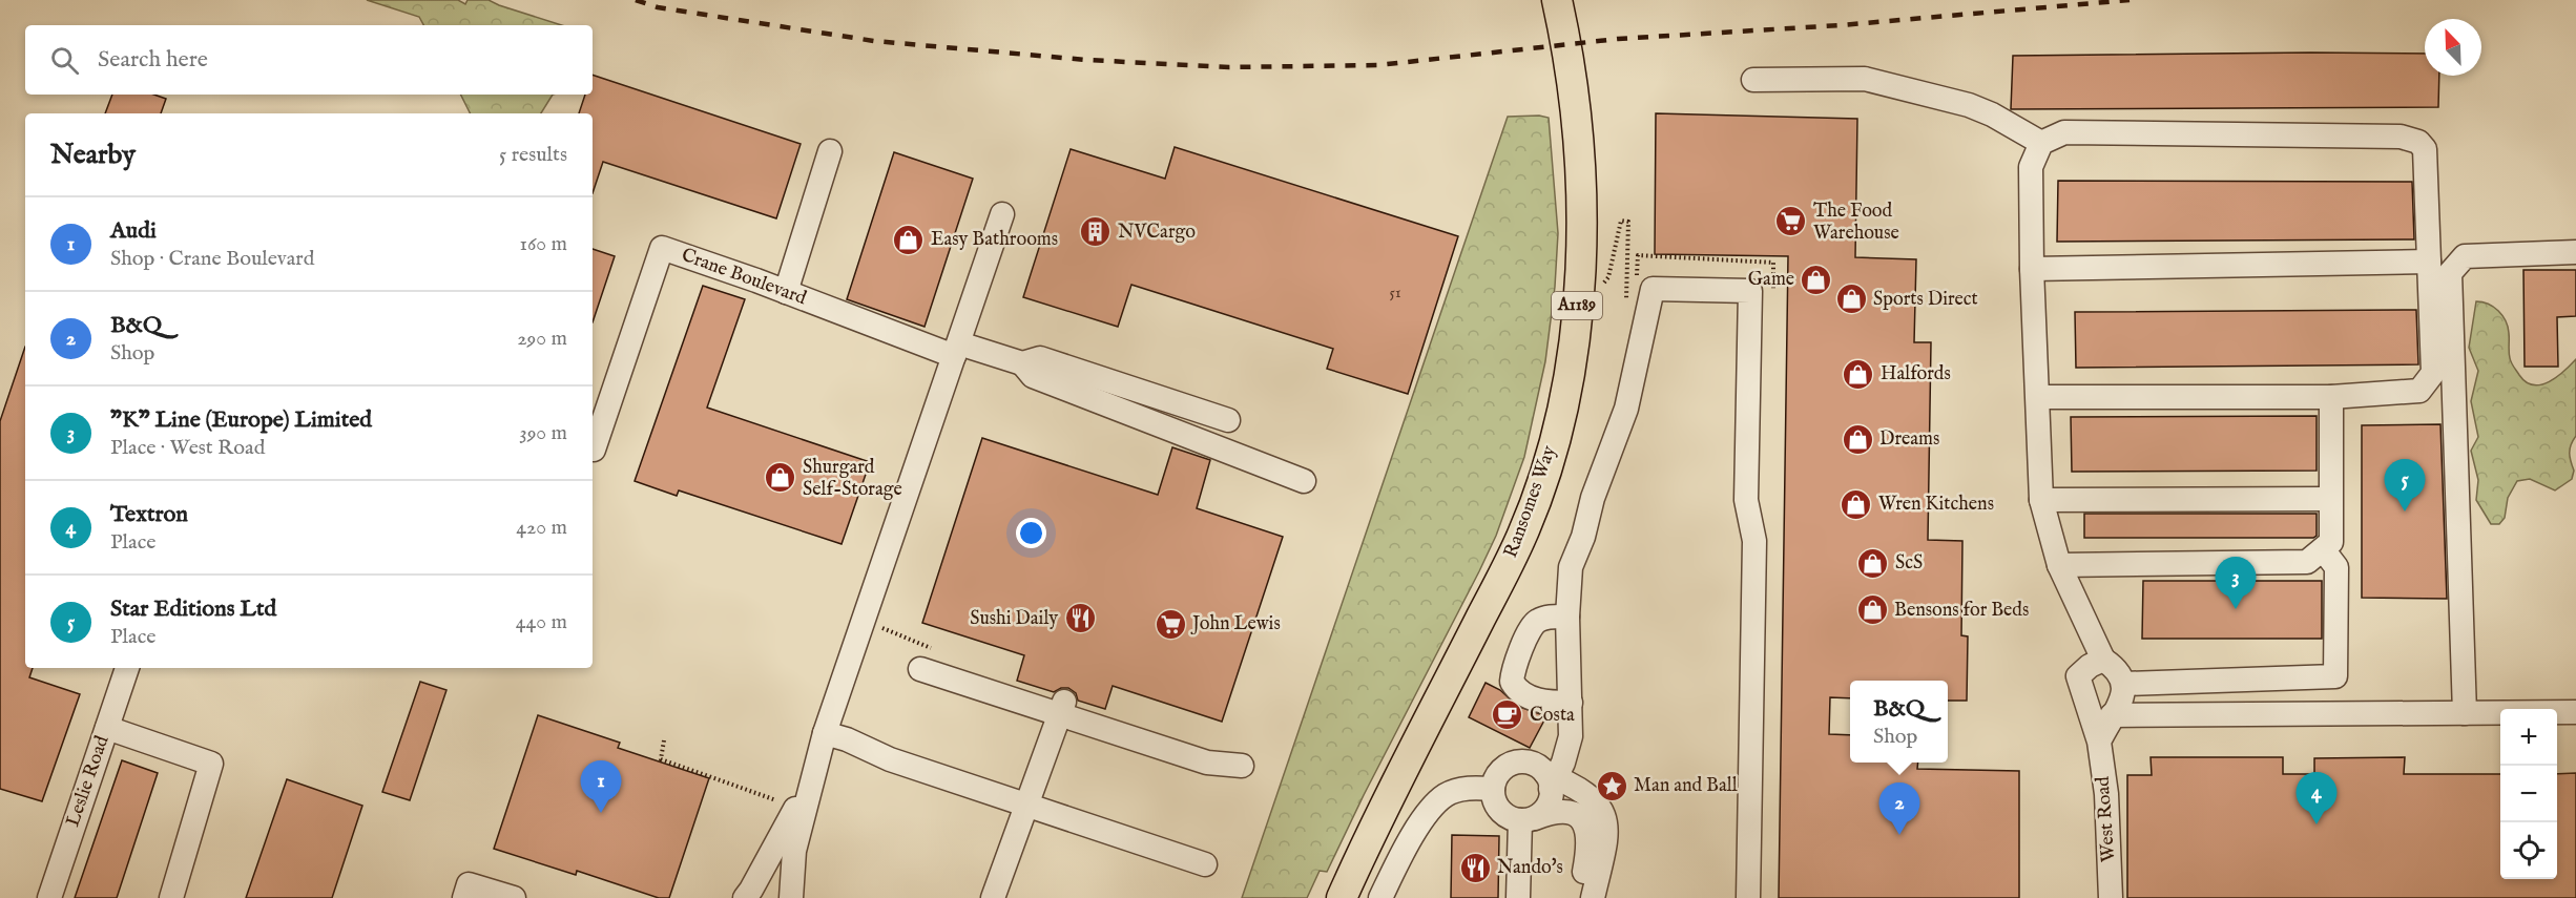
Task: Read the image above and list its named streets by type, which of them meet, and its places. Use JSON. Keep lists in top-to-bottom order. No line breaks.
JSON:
{"streets":{"main road":["A1189","Ransomes Way"],"street":["Crane Boulevard","Leslie Road","West Road"]},"places":{"supermarket":["The Food Warehouse","John Lewis"],"building":["NVCargo"],"shop":["Easy Bathrooms","Game","Sports Direct","Halfords","Dreams","Shurgard Self-Storage","Wren Kitchens","ScS","Bensons for Beds"],"restaurant":["Sushi Daily","Nando's"],"cafe":["Costa"],"place":["Man and Ball"]},"house_numbers":["51"],"north":"top left","page":{"search":"Search here","heading":["Nearby","5 results"],"list":[{"mark":"1","name":"Audi","note":"Shop · Crane Boulevard","value":"160 m"},{"mark":"2","name":"B&Q","note":"Shop","value":"290 m"},{"mark":"3","name":"\"K\" Line (Europe) Limited","note":"Place · West Road","value":"390 m"},{"mark":"4","name":"Textron","note":"Place","value":"420 m"},{"mark":"5","name":"Star Editions Ltd","note":"Place","value":"440 m"}],"pins":["5","3","1","4","2"],"popup":["B&Q","Shop"],"map_buttons":["+","−"]}}
